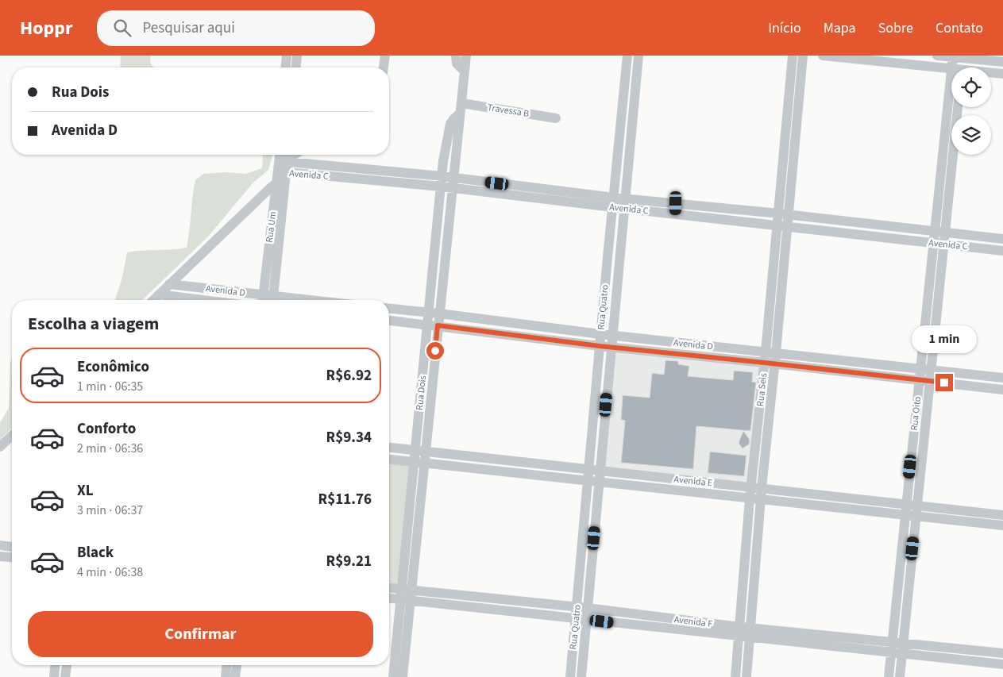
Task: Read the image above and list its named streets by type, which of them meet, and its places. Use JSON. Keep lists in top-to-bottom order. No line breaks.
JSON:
{"streets":{"street":["Travessa B","Avenida C","Rua Um","Avenida D","Rua Quatro","Rua Seis","Rua Dois","Rua Oito","Avenida E","Avenida F"]},"crossings":[["Travessa B","Rua Dois"],["Avenida C","Rua Um"],["Avenida C","Rua Quatro"],["Avenida C","Rua Seis"],["Avenida C","Rua Dois"],["Avenida C","Rua Oito"],["Rua Um","Avenida D"],["Avenida D","Rua Quatro"],["Avenida D","Rua Seis"],["Avenida D","Rua Dois"],["Avenida D","Rua Oito"],["Rua Quatro","Avenida E"],["Rua Quatro","Avenida F"],["Rua Seis","Avenida E"],["Rua Seis","Avenida F"],["Rua Dois","Avenida E"],["Rua Dois","Avenida F"],["Rua Oito","Avenida E"],["Rua Oito","Avenida F"]],"page":{"header":"Hoppr","search":"Pesquisar aqui","nav":["Início","Mapa","Sobre","Contato"],"banner":["Rua Dois","Avenida D"],"heading":"Escolha a viagem","bubble":"1 min","list":[{"name":"Econômico","note":"1 min · 06:35","value":"R$6.92"},{"name":"Conforto","note":"2 min · 06:36","value":"R$9.34"},{"name":"XL","note":"3 min · 06:37","value":"R$11.76"},{"name":"Black","note":"4 min · 06:38","value":"R$9.21"}],"buttons":"Confirmar"}}
